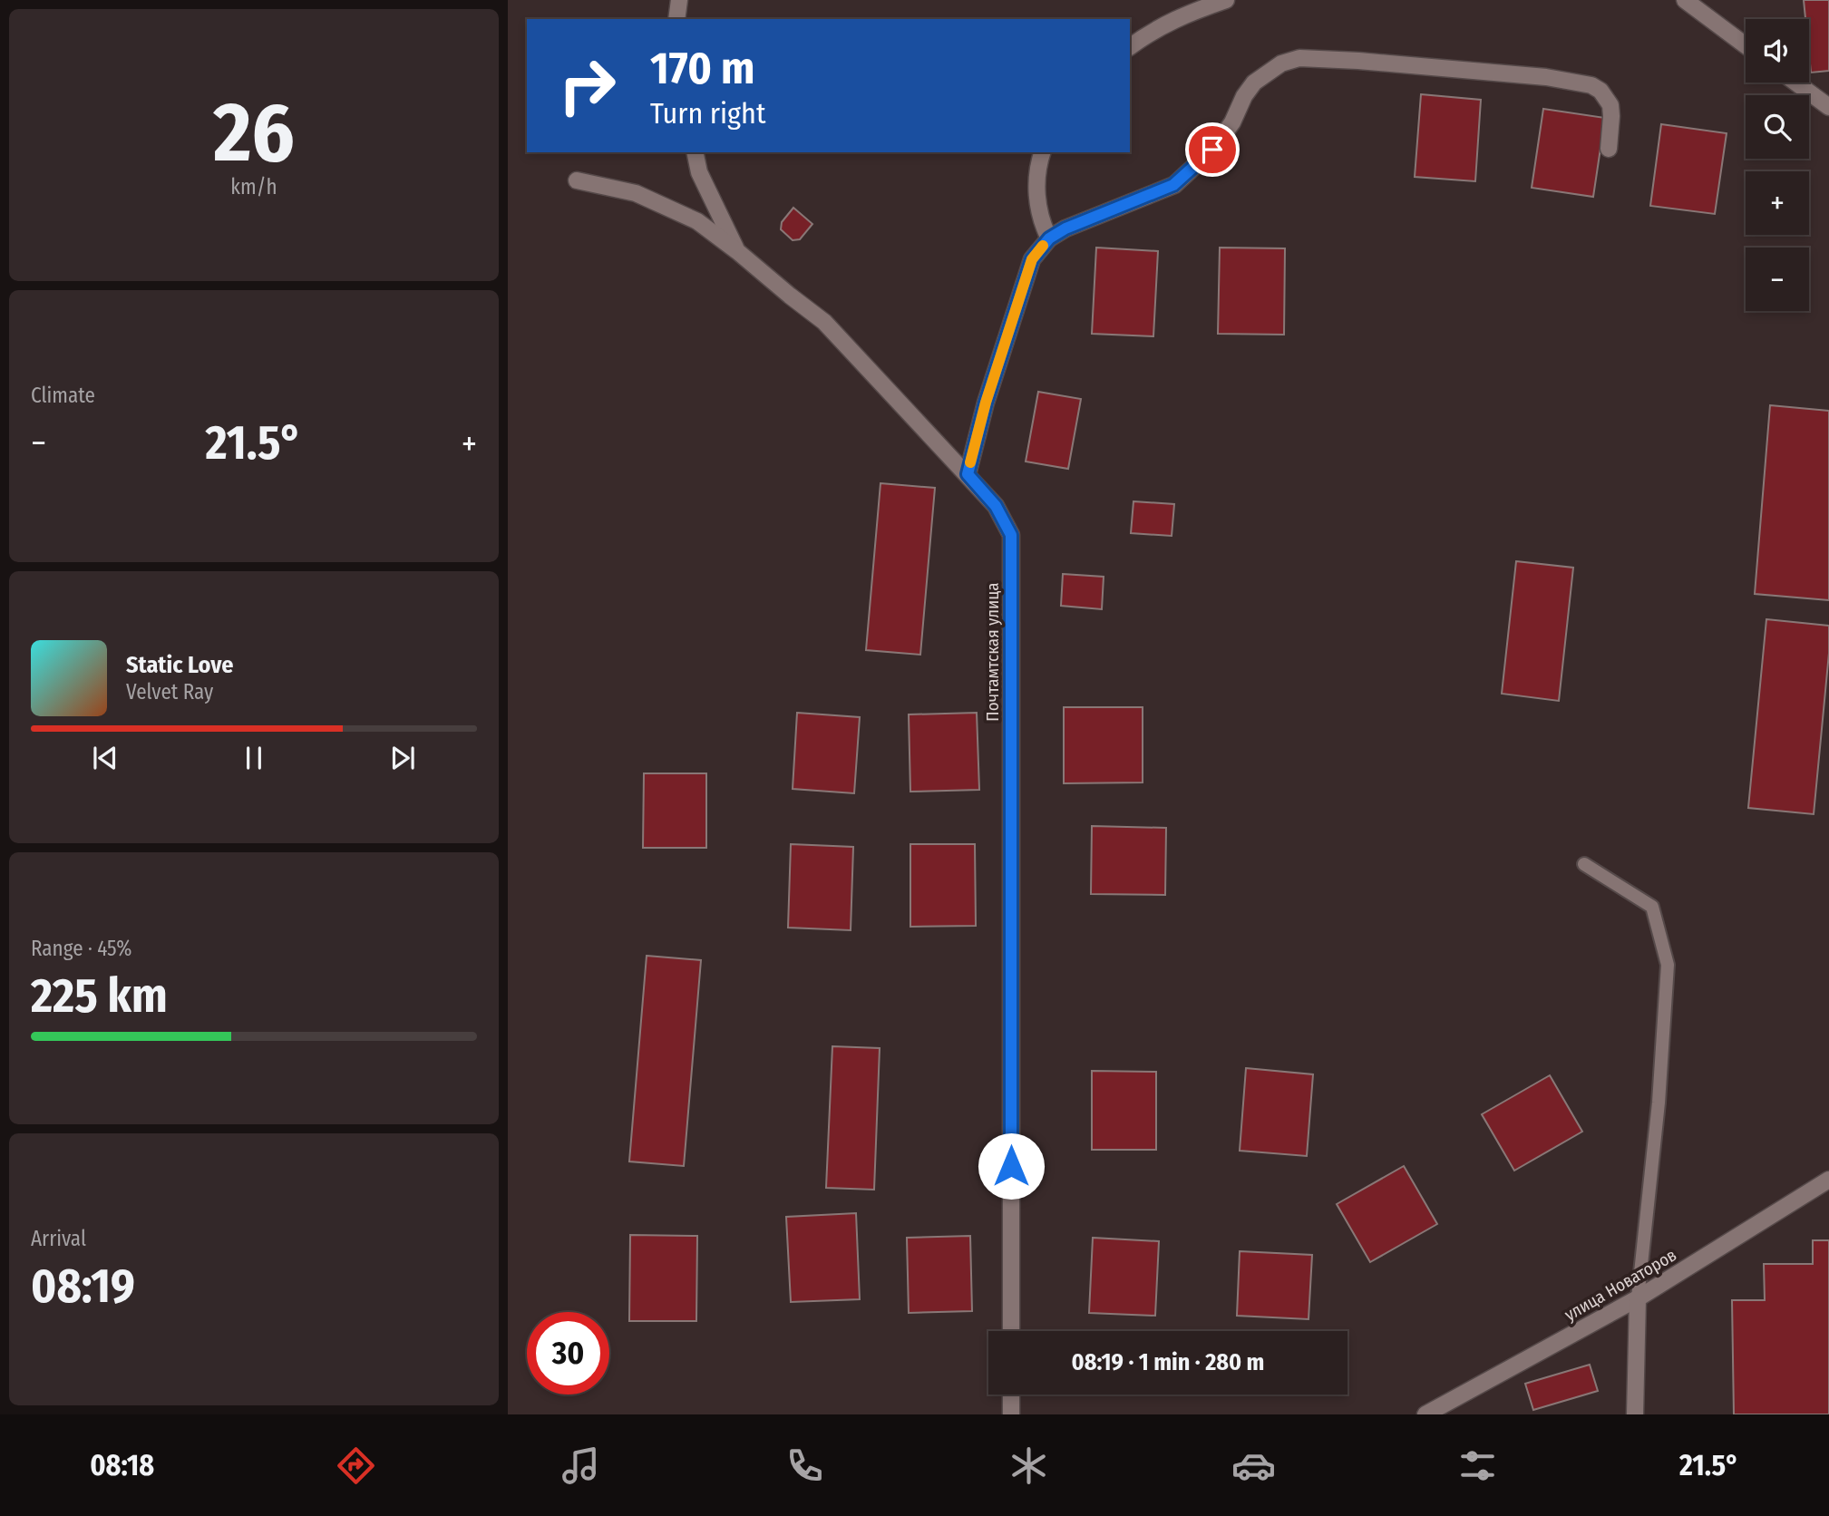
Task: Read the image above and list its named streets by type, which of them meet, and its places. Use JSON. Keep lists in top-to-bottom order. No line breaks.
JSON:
{"streets":{"street":["Почтамтская улица","улица Новаторов"]},"page":{"tile":[["26","km/h"],"Climate",["Range · 45%","225 km"],["Arrival","08:19"]],"map_buttons":["+","−"],"turn":["170 m","Turn right"],"heat":["−","21.5°","+"],"song":["Static Love","Velvet Ray"],"limit":"30","trip":"08:19 · 1 min · 280 m","tabs":["08:18","21.5°"]}}
